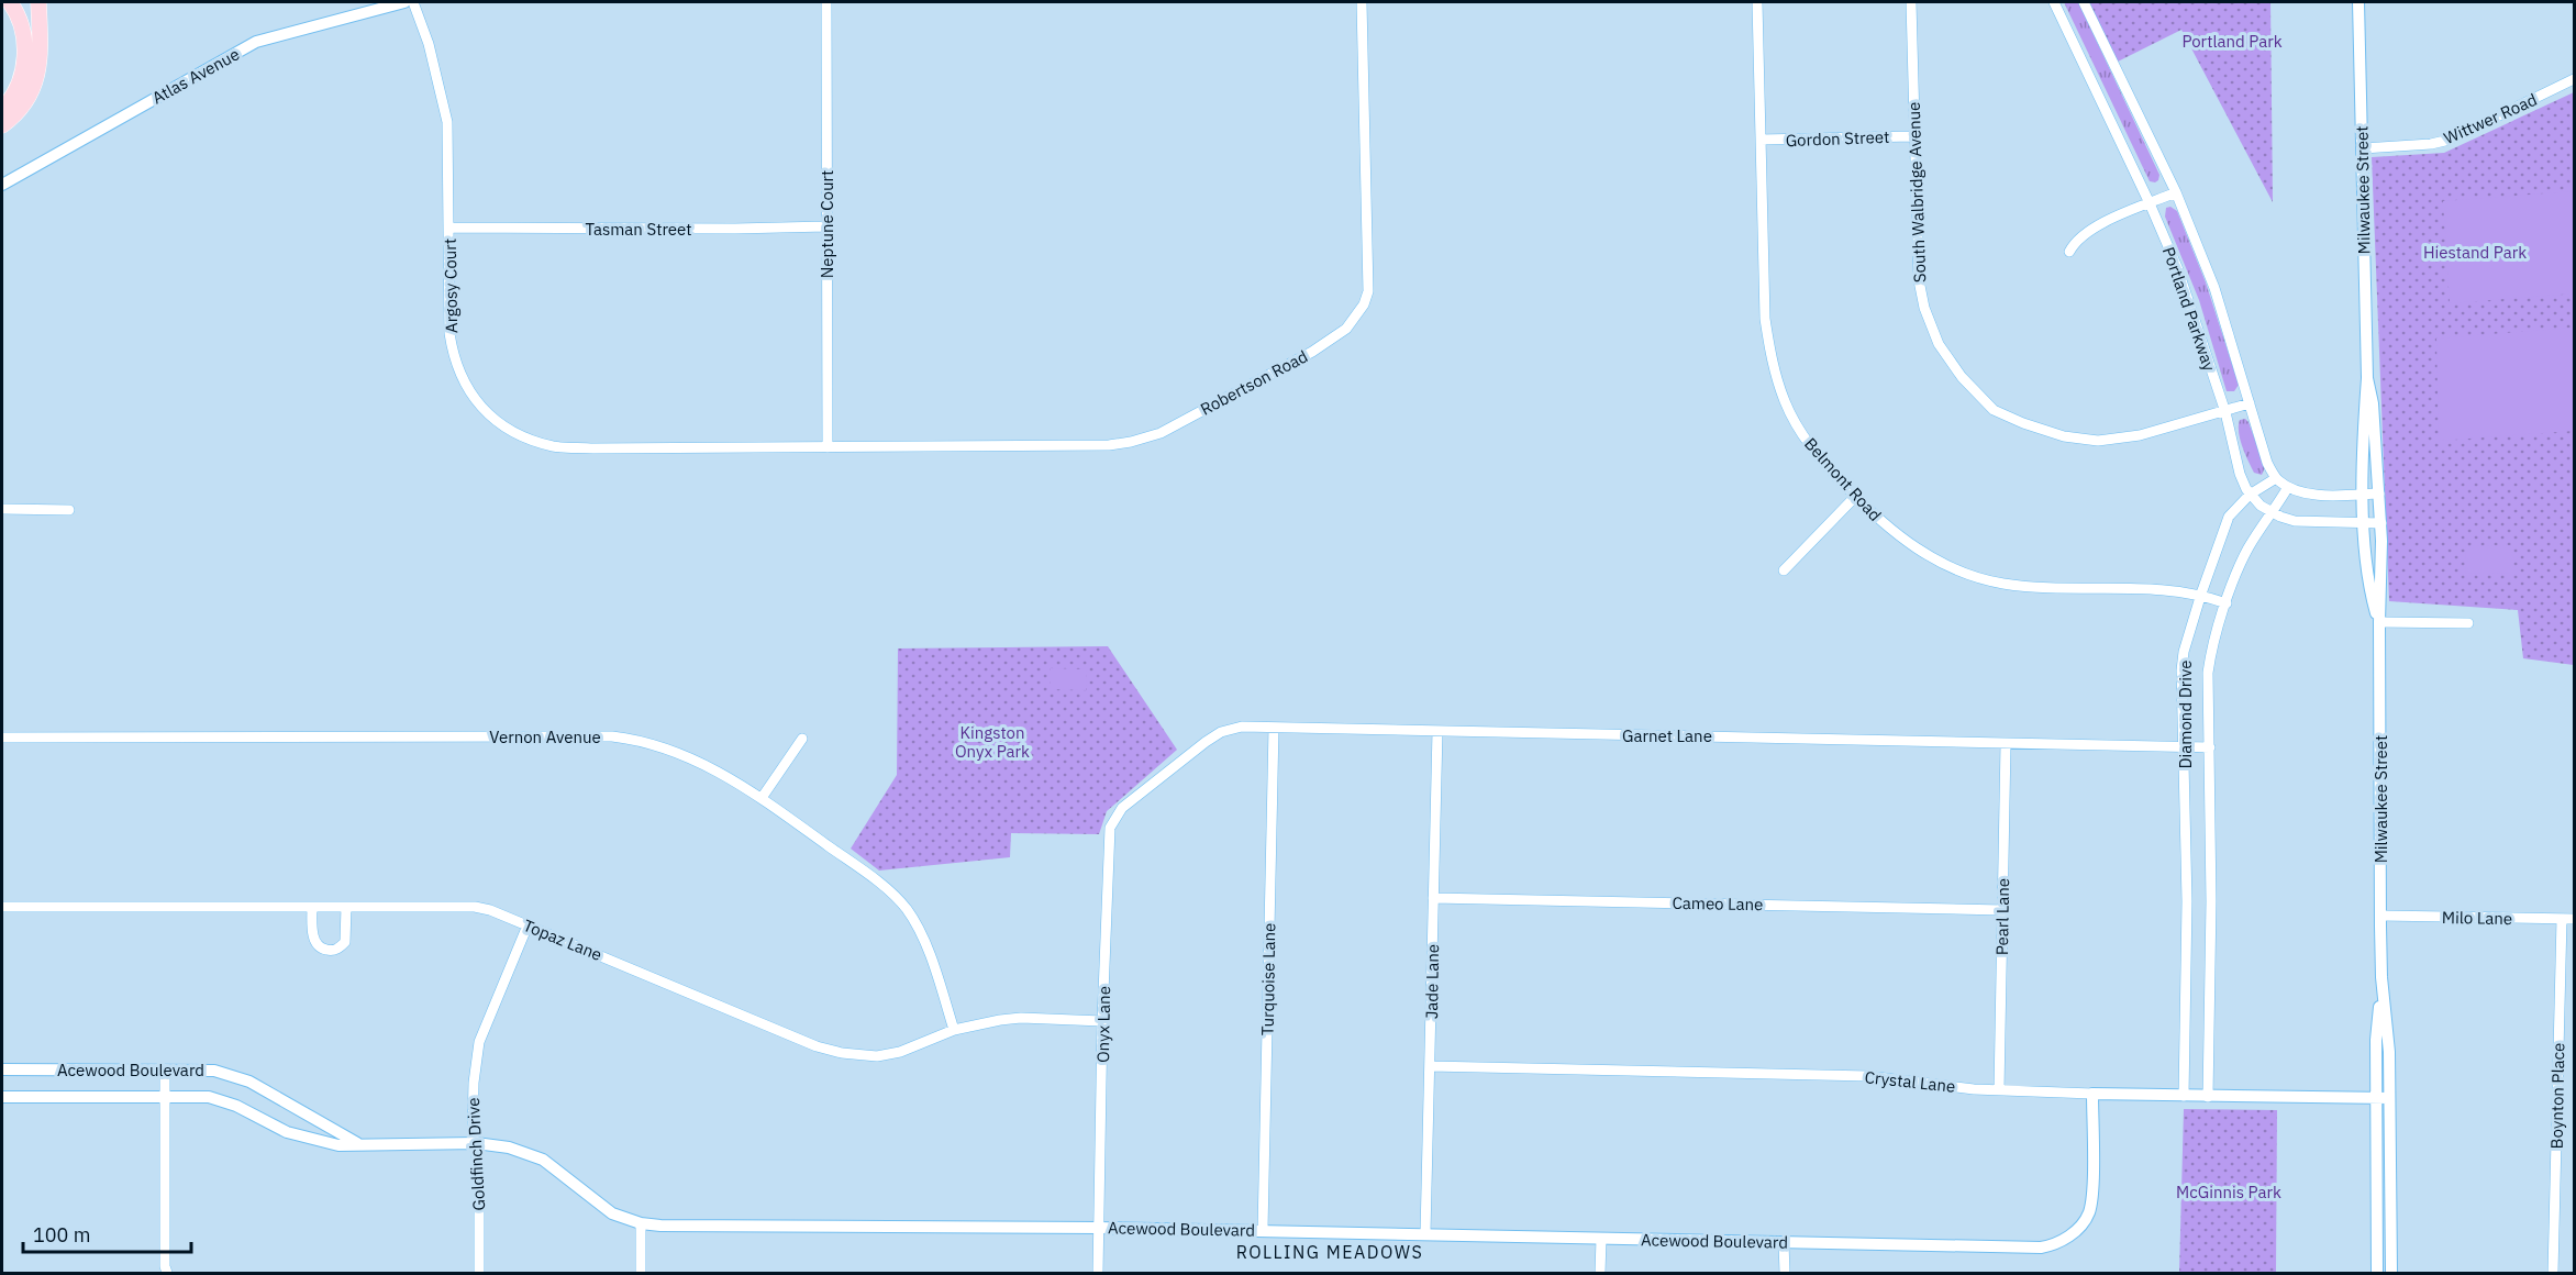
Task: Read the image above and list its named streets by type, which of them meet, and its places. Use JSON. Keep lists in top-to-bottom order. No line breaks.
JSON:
{"streets":{"street":["Atlas Avenue","Wittwer Road","Gordon Street","Milwaukee Street","South Walbridge Avenue","Neptune Court","Tasman Street","Argosy Court","Portland Parkway","Robertson Road","Belmont Road","Diamond Drive","Garnet Lane","Vernon Avenue","Cameo Lane","Pearl Lane","Milo Lane","Topaz Lane","Turquoise Lane","Jade Lane","Onyx Lane","Acewood Boulevard","Crystal Lane","Boynton Place","Goldfinch Drive"]},"crossings":[["Wittwer Road","Milwaukee Street"],["Gordon Street","South Walbridge Avenue"],["Gordon Street","Belmont Road"],["Milwaukee Street","Portland Parkway"],["Milwaukee Street","Milo Lane"],["Milwaukee Street","Crystal Lane"],["South Walbridge Avenue","Portland Parkway"],["Neptune Court","Tasman Street"],["Neptune Court","Argosy Court"],["Neptune Court","Robertson Road"],["Tasman Street","Argosy Court"],["Argosy Court","Robertson Road"],["Portland Parkway","Diamond Drive"],["Belmont Road","Diamond Drive"],["Diamond Drive","Garnet Lane"],["Diamond Drive","Crystal Lane"],["Garnet Lane","Pearl Lane"],["Garnet Lane","Turquoise Lane"],["Garnet Lane","Jade Lane"],["Garnet Lane","Onyx Lane"],["Vernon Avenue","Topaz Lane"],["Cameo Lane","Pearl Lane"],["Cameo Lane","Jade Lane"],["Pearl Lane","Crystal Lane"],["Milo Lane","Boynton Place"],["Topaz Lane","Onyx Lane"],["Topaz Lane","Goldfinch Drive"],["Turquoise Lane","Acewood Boulevard"],["Jade Lane","Acewood Boulevard"],["Jade Lane","Crystal Lane"],["Onyx Lane","Acewood Boulevard"],["Acewood Boulevard","Crystal Lane"],["Acewood Boulevard","Goldfinch Drive"]],"districts":["ROLLING MEADOWS"],"parks":["Portland Park","Hiestand Park","Kingston Onyx Park","McGinnis Park"],"scale_bar":"100 m"}
